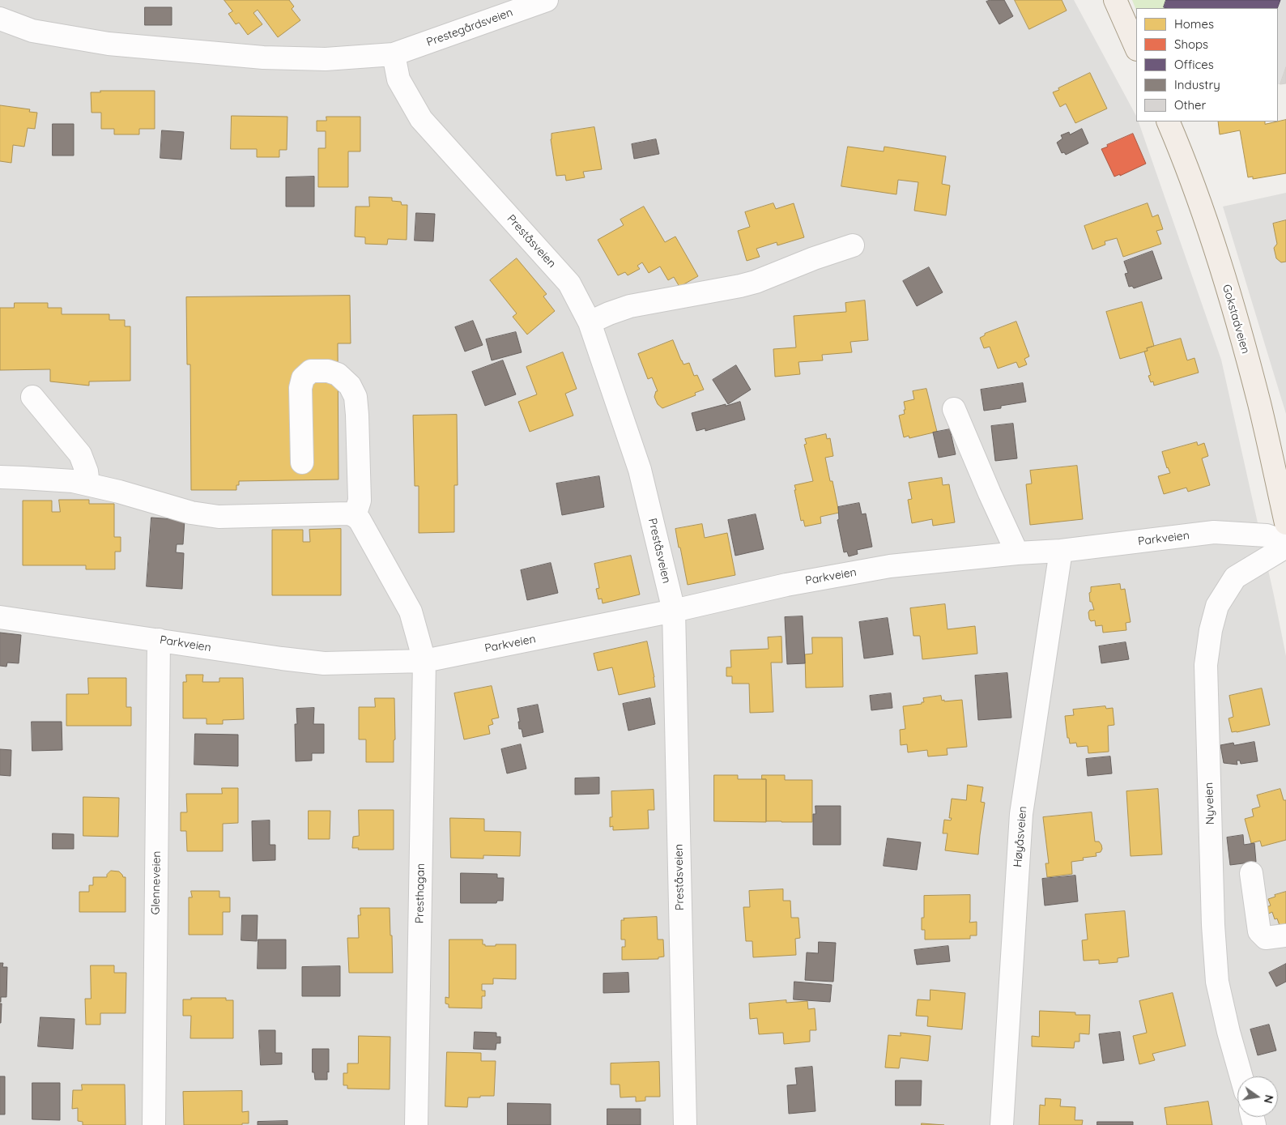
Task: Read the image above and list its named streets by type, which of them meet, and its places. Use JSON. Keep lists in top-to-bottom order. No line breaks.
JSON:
{"streets":{"main road":["Gokstadveien"],"street":["Prestegårdsveien","Preståsveien","Parkveien","Nyveien","Høyåsveien","Glenneveien","Presthagan"]},"crossings":[["Prestegårdsveien","Preståsveien"],["Preståsveien","Parkveien"],["Parkveien","Høyåsveien"],["Parkveien","Glenneveien"],["Parkveien","Presthagan"]],"legend":["Homes","Shops","Offices","Industry","Other"],"north":"right"}
